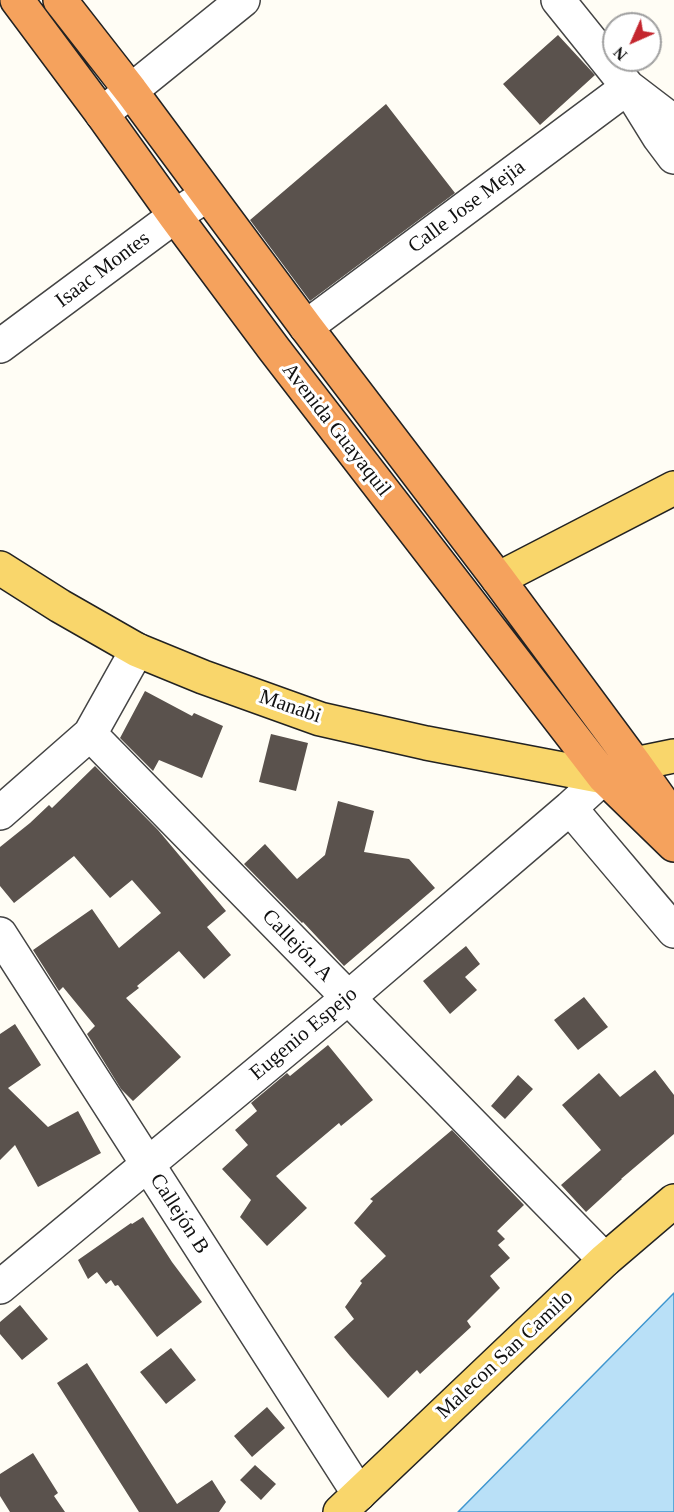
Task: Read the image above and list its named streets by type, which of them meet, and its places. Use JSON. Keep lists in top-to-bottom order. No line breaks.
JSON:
{"streets":{"highway":["Avenida Guayaquil"],"main road":["Manabi","Malecon San Camilo"],"street":["Calle Jose Mejia","Isaac Montes","Callejón A","Eugenio Espejo","Callejón B"]},"crossings":[["Calle Jose Mejia","Avenida Guayaquil"],["Isaac Montes","Avenida Guayaquil"],["Avenida Guayaquil","Manabi"],["Avenida Guayaquil","Eugenio Espejo"],["Manabi","Eugenio Espejo"],["Callejón A","Eugenio Espejo"],["Callejón A","Malecon San Camilo"],["Eugenio Espejo","Callejón B"],["Callejón B","Malecon San Camilo"]],"north":"bottom left"}
